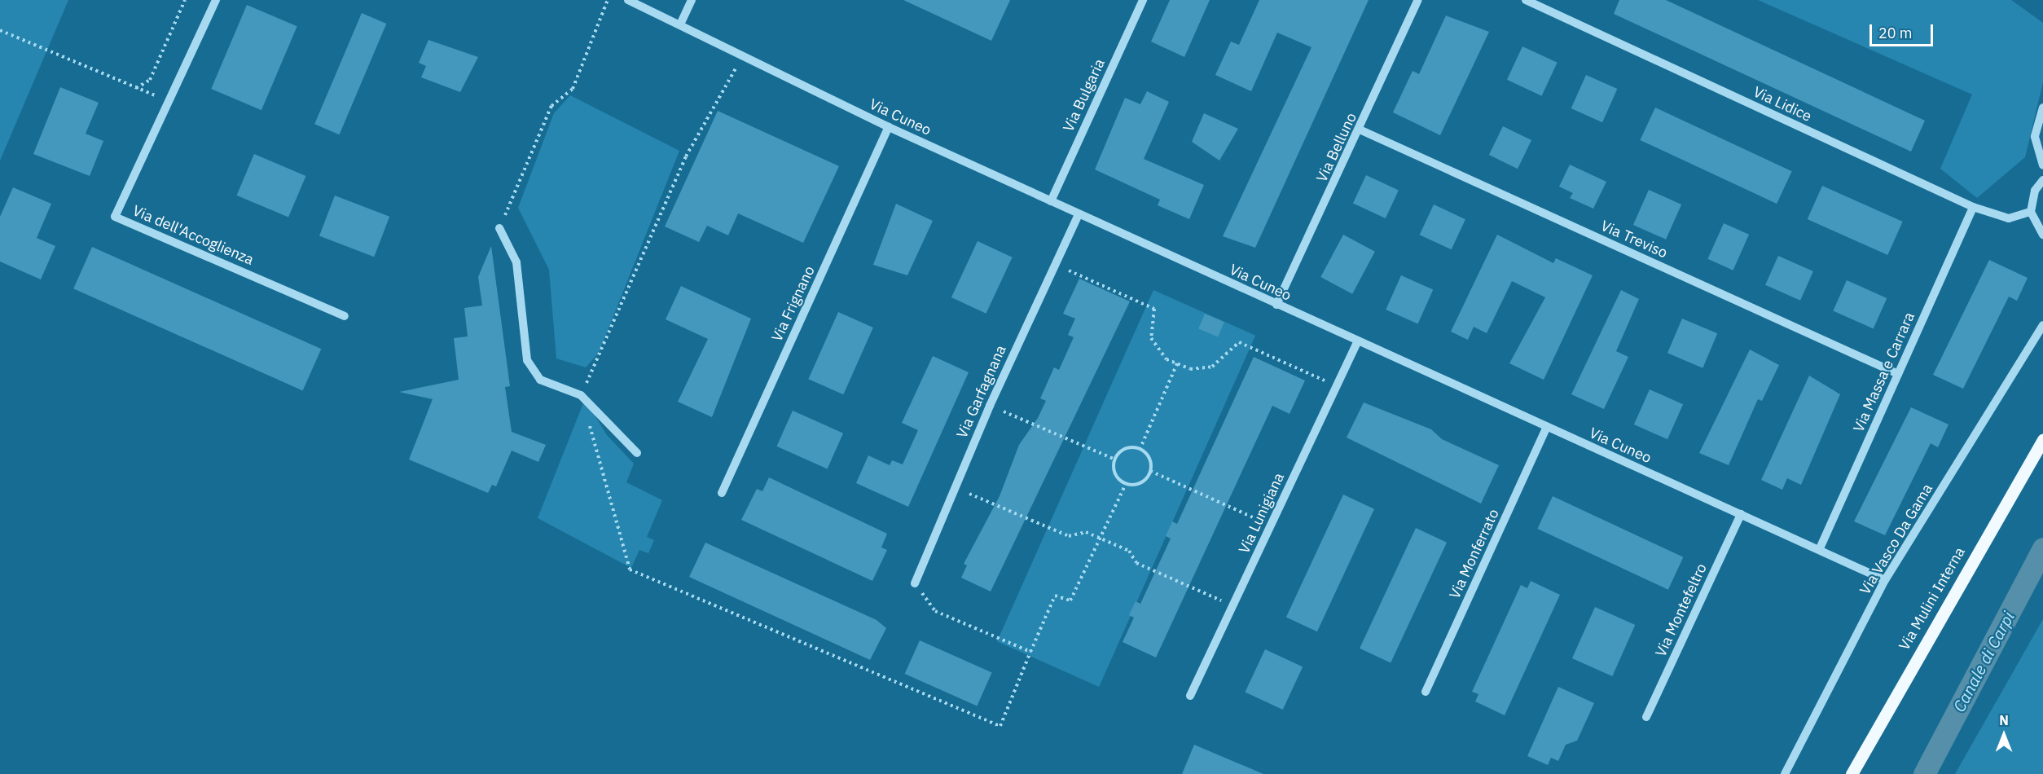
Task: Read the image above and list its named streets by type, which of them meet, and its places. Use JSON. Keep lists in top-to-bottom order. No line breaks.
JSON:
{"streets":{"main road":["Via Mulini Interna"],"street":["Via Bulgaria","Via Lidice","Via Cuneo","Via Belluno","Via dell'Accoglienza","Via Treviso","Via Frignano","Via Massa e Carrara","Via Garfagnana","Via Lunigiana","Via Vasco Da Gama","Via Monferrato","Via Montefeltro"]},"crossings":[["Via Bulgaria","Via Cuneo"],["Via Lidice","Via Massa e Carrara"],["Via Cuneo","Via Belluno"],["Via Cuneo","Via Frignano"],["Via Cuneo","Via Massa e Carrara"],["Via Cuneo","Via Garfagnana"],["Via Cuneo","Via Lunigiana"],["Via Cuneo","Via Vasco Da Gama"],["Via Cuneo","Via Monferrato"],["Via Cuneo","Via Montefeltro"],["Via Belluno","Via Treviso"],["Via Treviso","Via Massa e Carrara"]],"water":["Canale di Carpi"],"scale_bar":"20 m","north":"top"}
